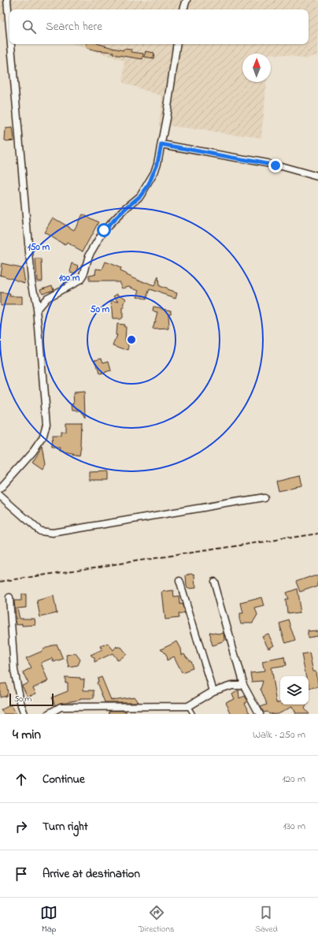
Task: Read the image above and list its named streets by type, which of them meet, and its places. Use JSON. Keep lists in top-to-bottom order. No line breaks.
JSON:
{"scale_bar":"50 m","north":"top","page":{"search":"Search here","scale":"50 m","heading":["4 min","Walk · 250 m"],"list":[["Continue","120 m"],["Turn right","130 m"],"Arrive at destination"],"nav":["Map","Directions","Saved"]},"rings":["150 m","100 m","50 m"]}
